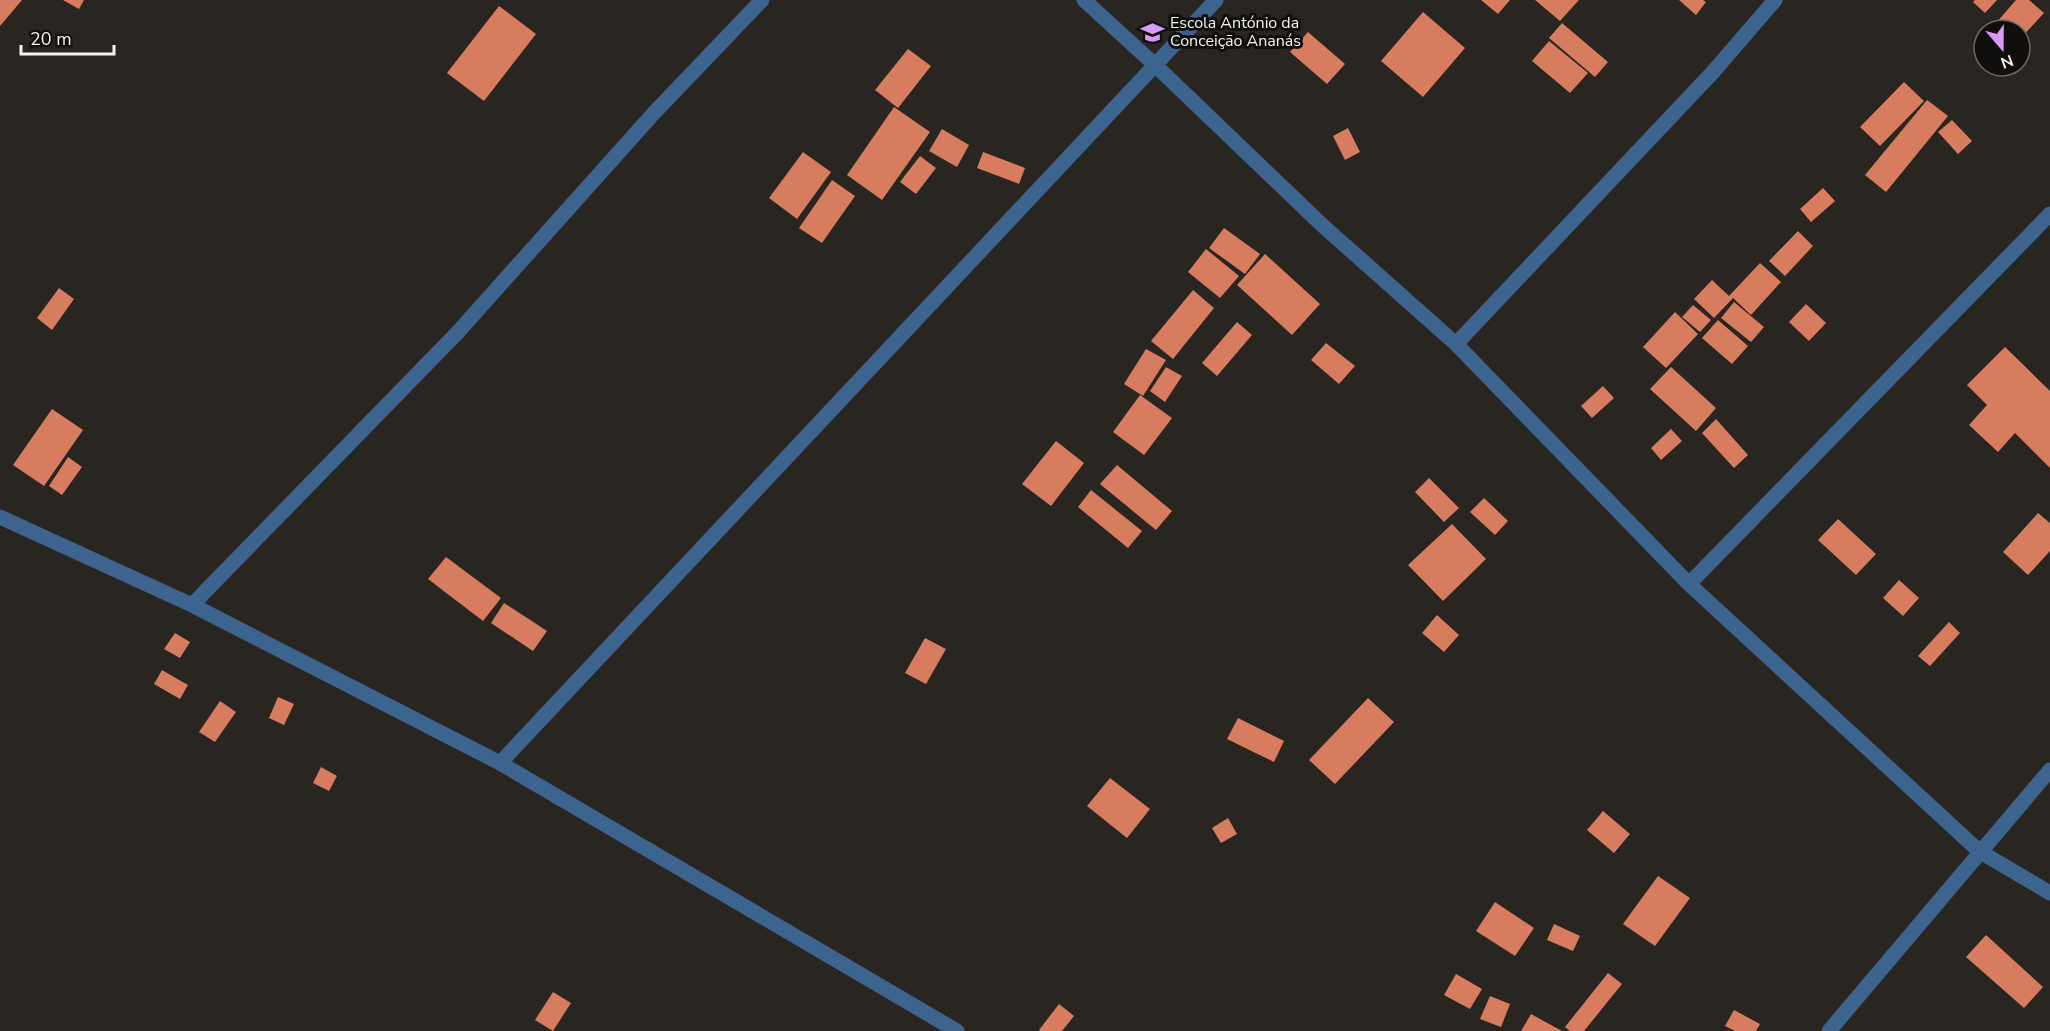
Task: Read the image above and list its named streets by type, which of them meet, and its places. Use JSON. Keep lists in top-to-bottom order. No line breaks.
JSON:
{"places":{"school or university":["Escola António da Conceição Ananás"]},"scale_bar":"20 m","north":"bottom"}
